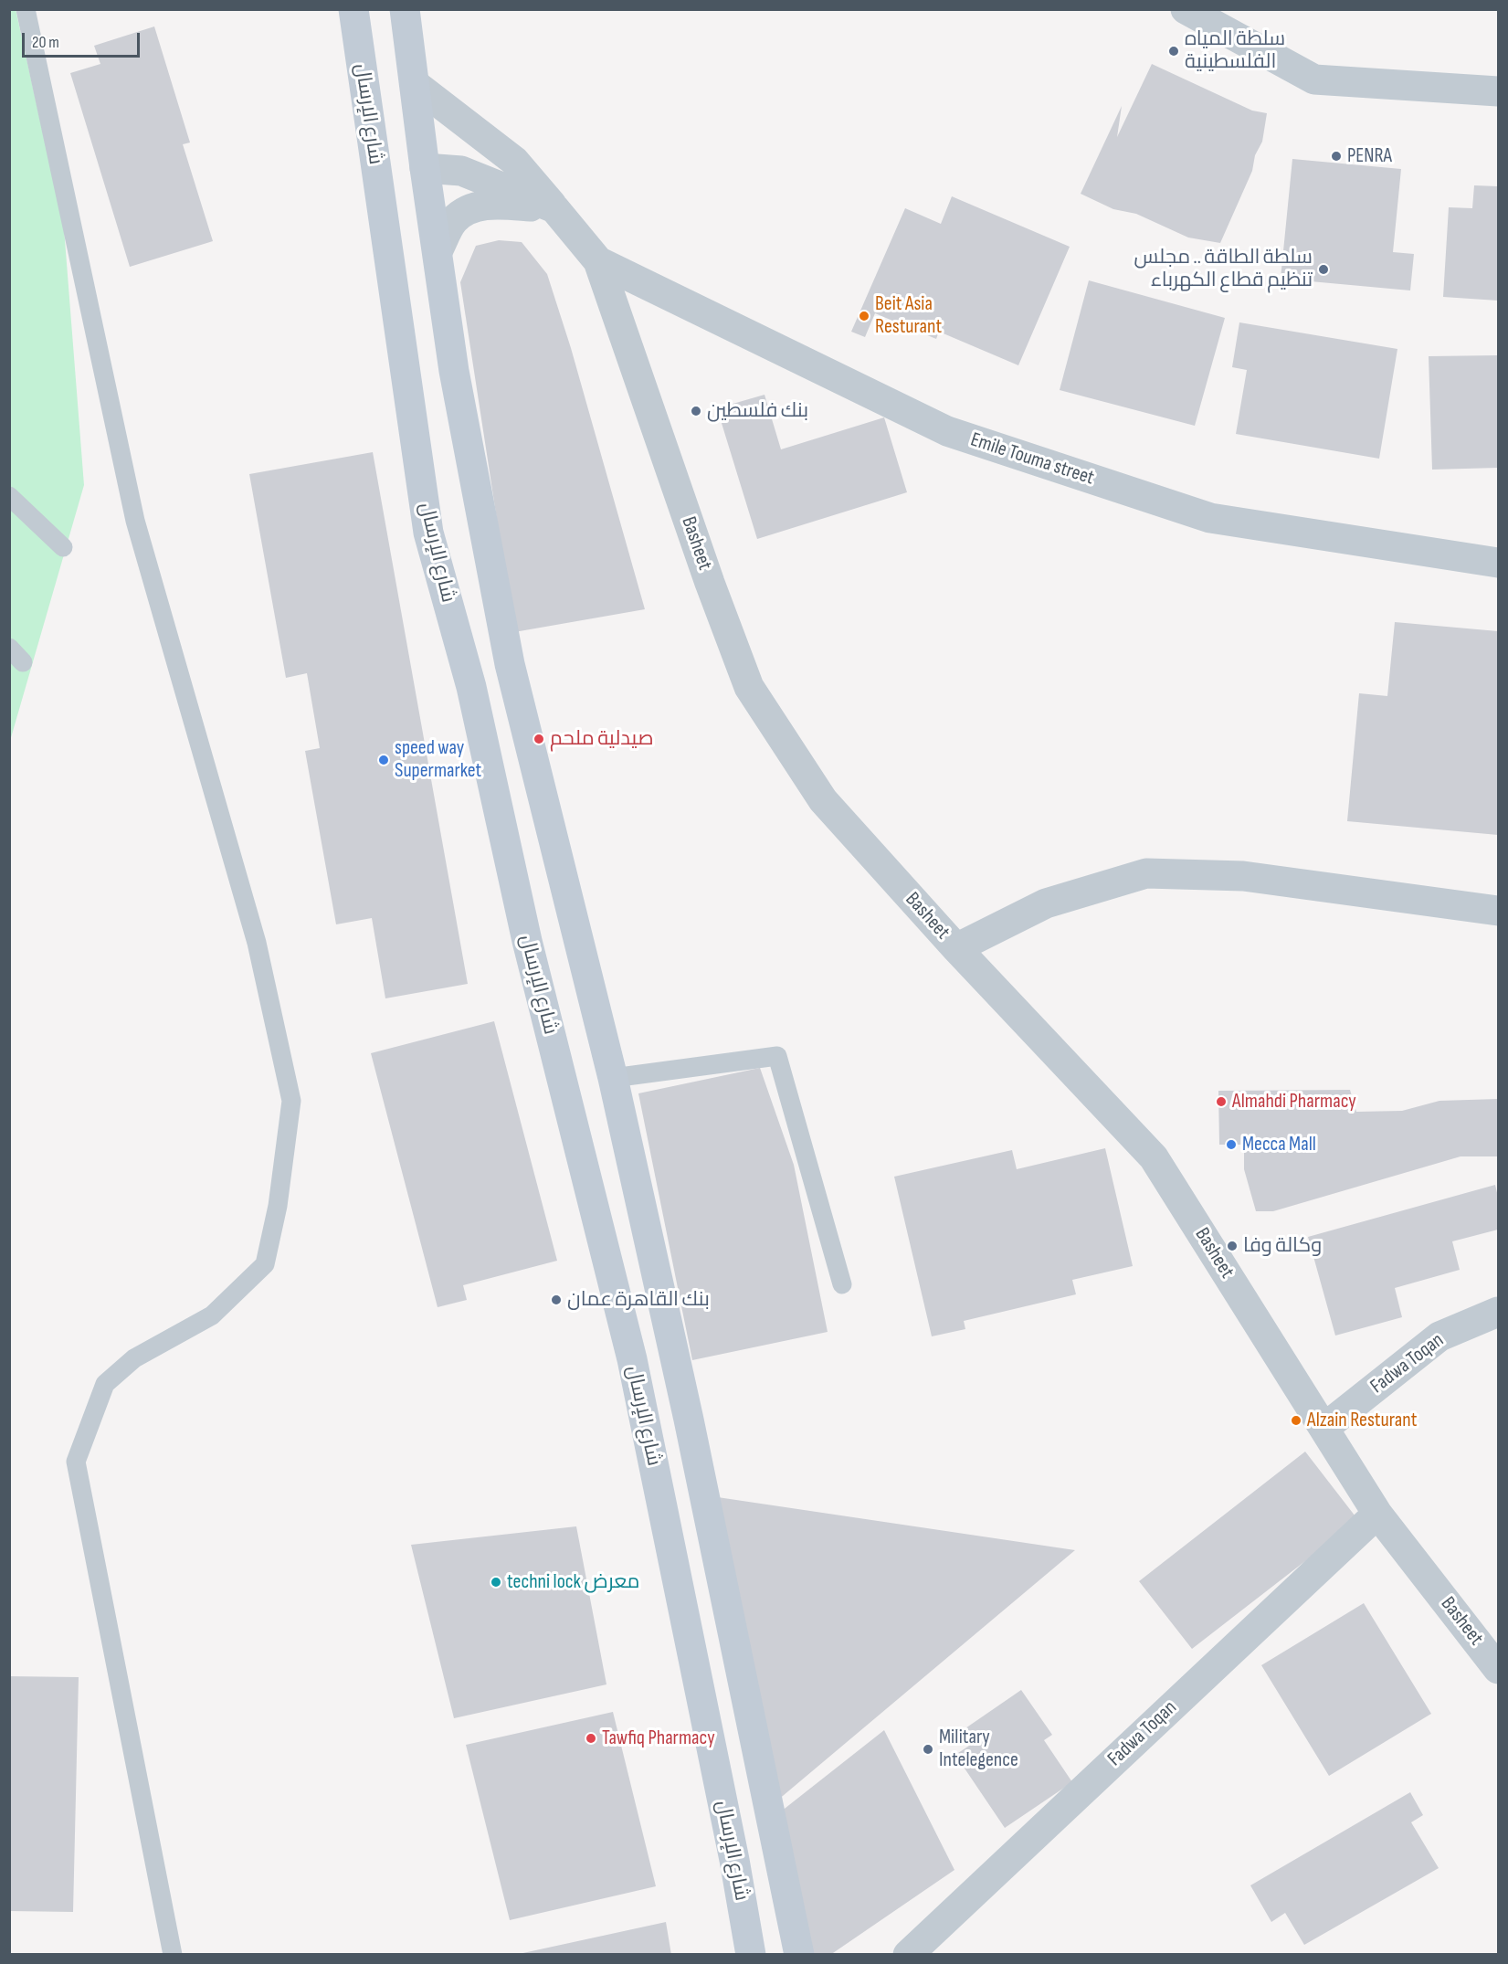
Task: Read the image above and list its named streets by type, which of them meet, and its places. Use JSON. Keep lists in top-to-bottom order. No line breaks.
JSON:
{"streets":{"main road":["شارع الإرسال"],"street":["Emile Touma street","Basheet","Fadwa Toqan"]},"crossings":[["Emile Touma street","Basheet"],["Basheet","Fadwa Toqan"]],"places":["سلطة المياه الفلسطينية","PENRA","سلطة الطاقة .. مجلس تنظيم قطاع الكهرباء","Beit Asia Resturant","بنك فلسطين","صيدلية ملحم","speed way Supermarket","Almahdi Pharmacy","Mecca Mall","وكالة وفا","بنك القاهرة عمان","Alzain Resturant","techni lock معرض","Tawfiq Pharmacy","Military Intelegence"],"scale_bar":"20 m"}
